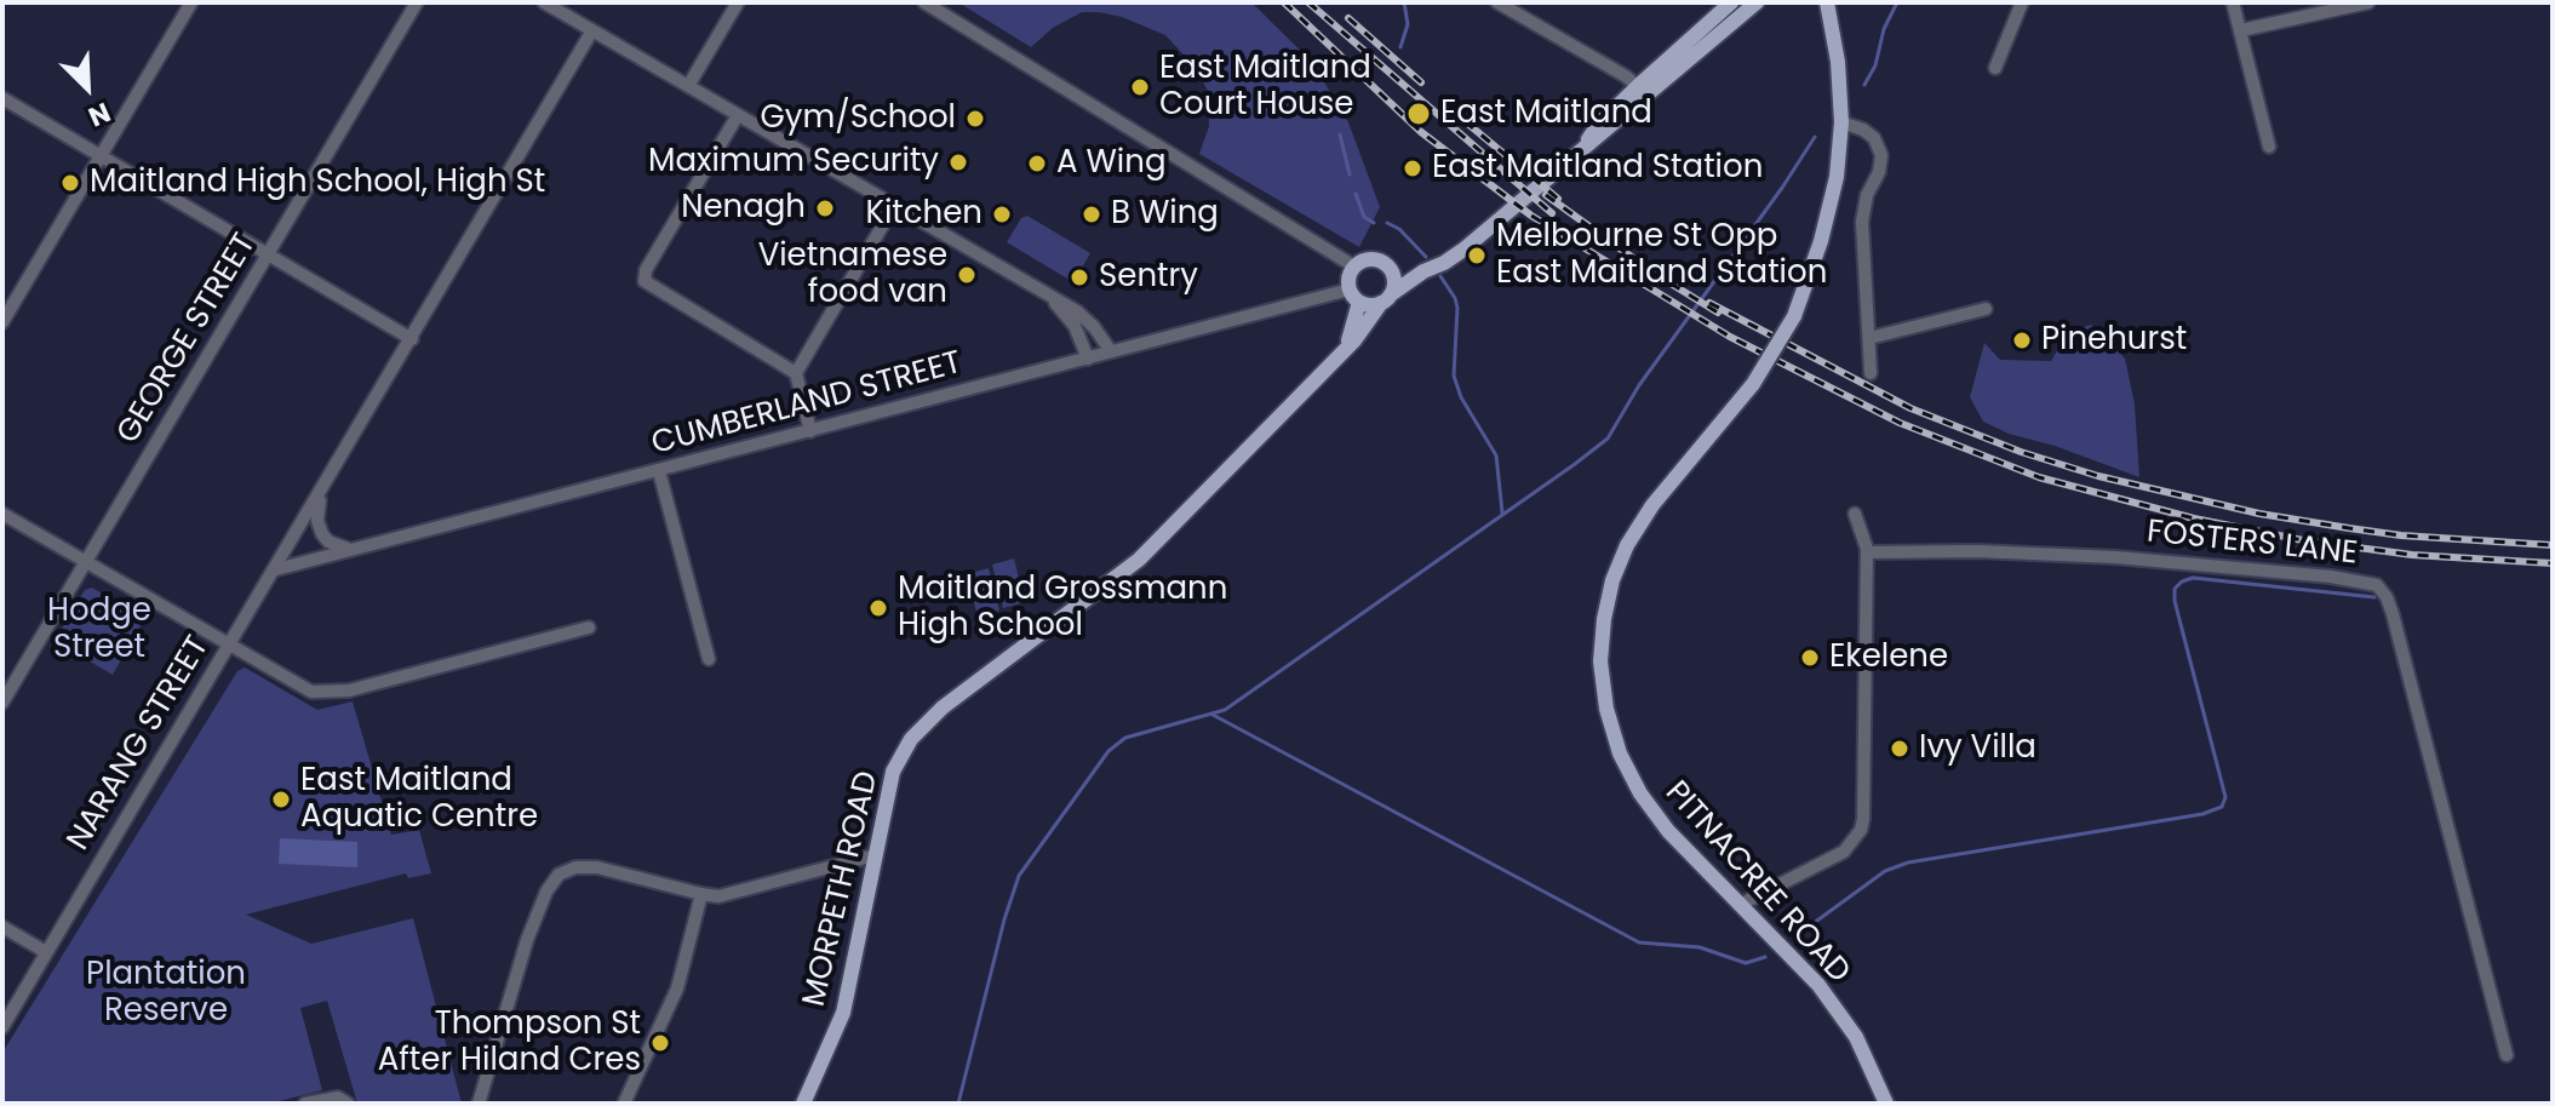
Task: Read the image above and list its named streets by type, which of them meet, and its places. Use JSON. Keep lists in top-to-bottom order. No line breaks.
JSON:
{"streets":{"main road":["PITNACREE ROAD","MORPETH ROAD"],"street":["GEORGE STREET","CUMBERLAND STREET","FOSTERS LANE","NARANG STREET"]},"crossings":[["CUMBERLAND STREET","NARANG STREET"],["CUMBERLAND STREET","MORPETH ROAD"]],"parks":["Hodge Street","Plantation Reserve"],"places":["East Maitland Court House","East Maitland","Gym/School","Maximum Security","A Wing","East Maitland Station","Maitland High School, High St","Nenagh","Kitchen","B Wing","Melbourne St Opp East Maitland Station","Vietnamese food van","Sentry","Pinehurst","Maitland Grossmann High School","Ekelene","Ivy Villa","East Maitland Aquatic Centre","Thompson St After Hiland Cres"],"north":"bottom right"}
